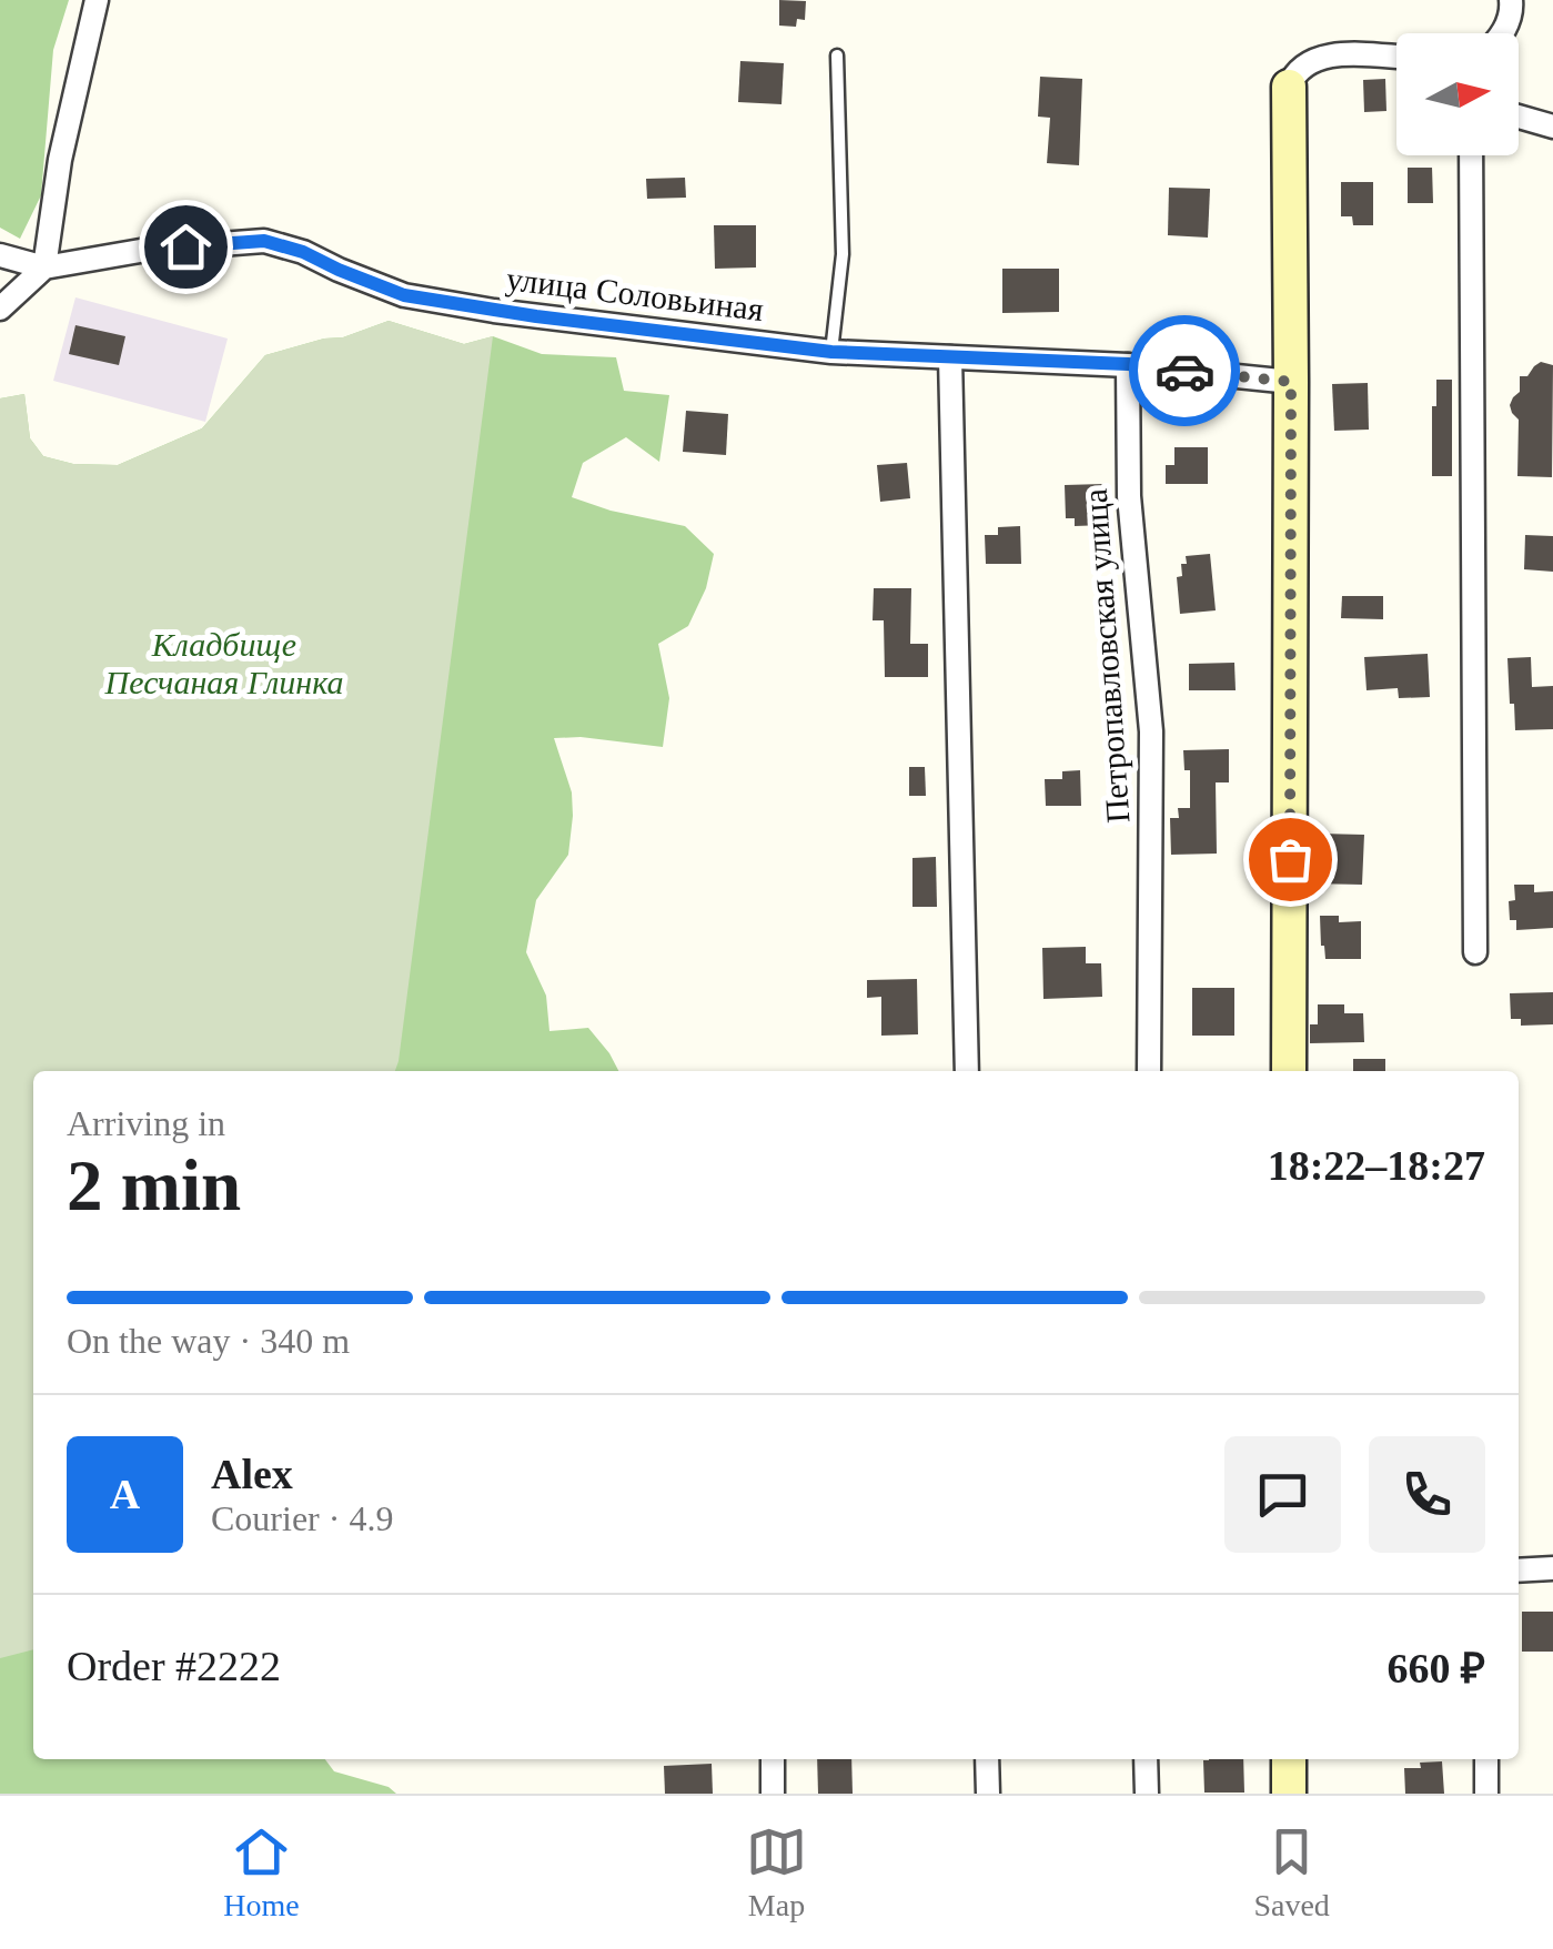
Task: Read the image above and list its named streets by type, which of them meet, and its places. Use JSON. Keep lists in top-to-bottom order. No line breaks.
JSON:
{"streets":{"street":["улица Соловьиная","Петропавловская улица"]},"crossings":[["улица Соловьиная","Петропавловская улица"]],"parks":["Кладбище Песчаная Глинка"],"north":"right","page":{"heading":["2 min","Arriving in","18:22–18:27"],"panel":["Alex","Courier · 4.9","Order #2222","660 ₽"],"bar":"On the way · 340 m","round":"A","tabs":["Home","Map","Saved"]}}
